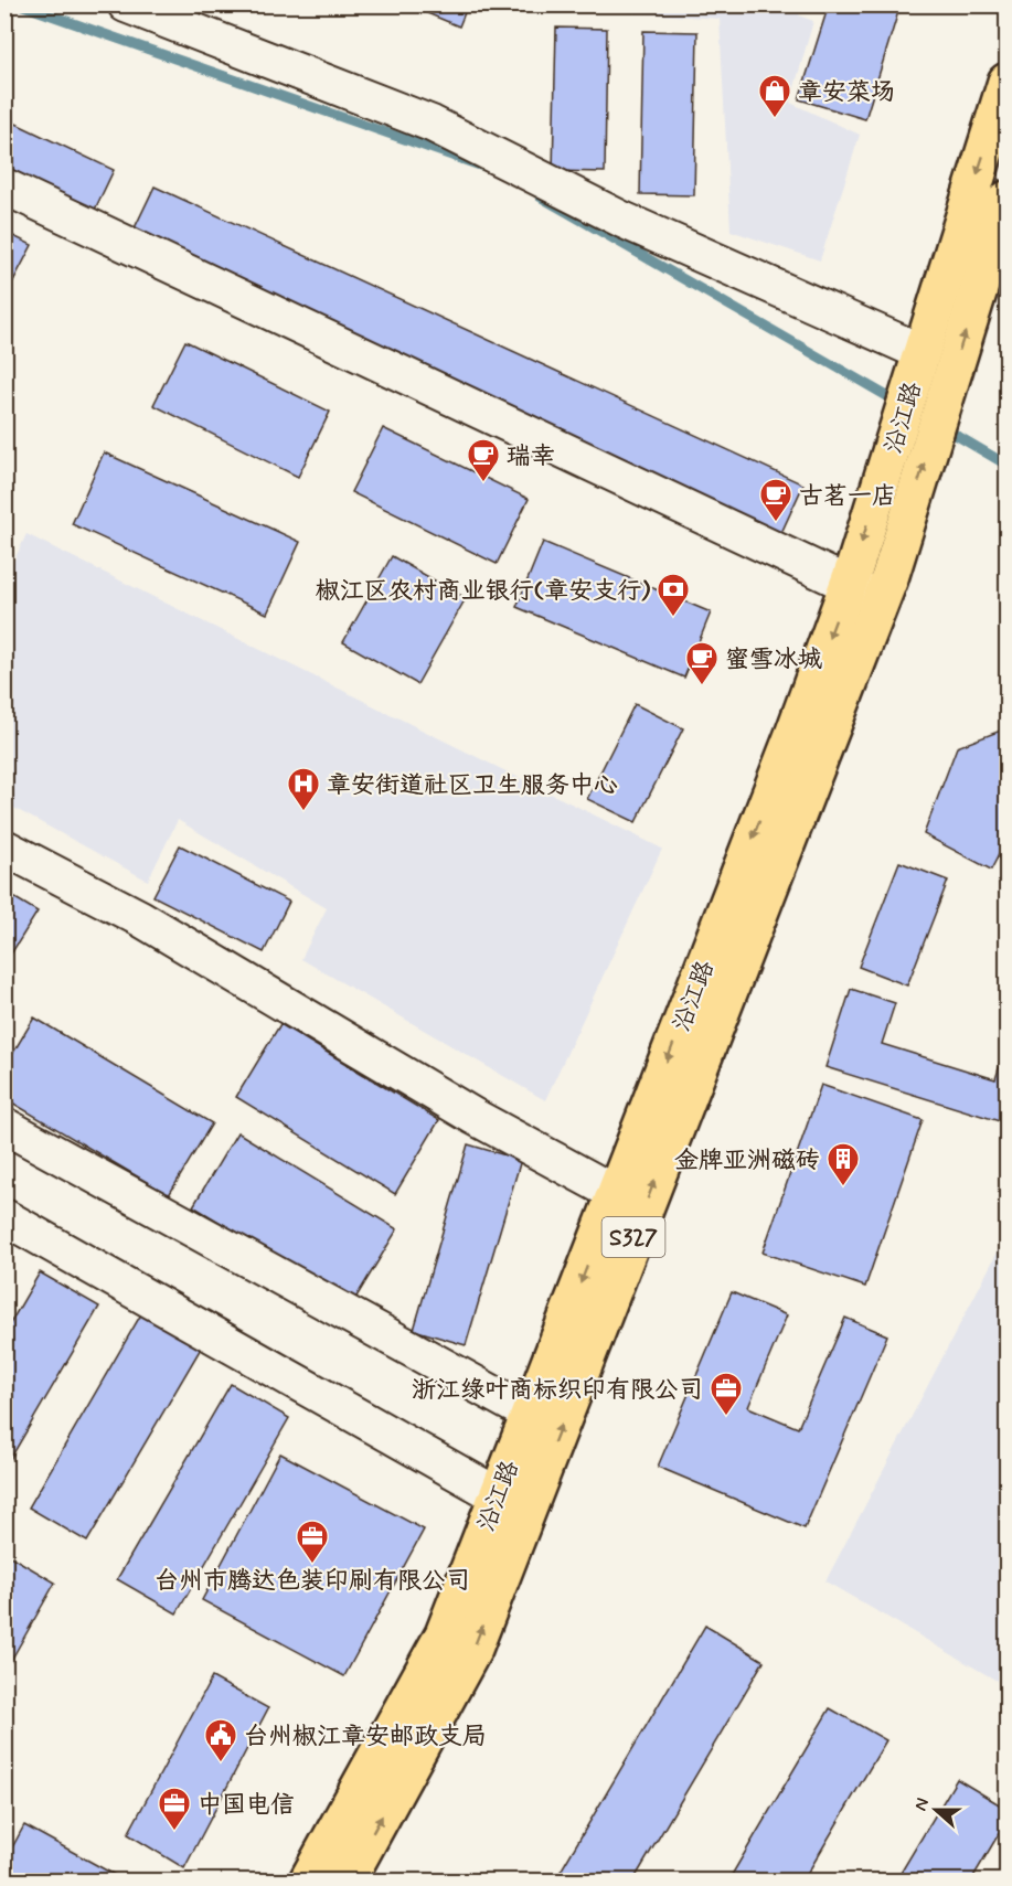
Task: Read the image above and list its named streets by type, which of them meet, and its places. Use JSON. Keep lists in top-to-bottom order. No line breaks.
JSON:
{"streets":{"main road":["沿江路","S327"]},"places":{"shop":["章安菜场"],"cafe":["瑞幸","古茗一店","蜜雪冰城"],"bank":["椒江区农村商业银行(章安支行)"],"hospital":["章安街道社区卫生服务中心"],"building":["金牌亚洲磁砖"],"office":["浙江绿叶商标织印有限公司","台州市腾达色装印刷有限公司","中国电信"],"public building":["台州椒江章安邮政支局"]},"north":"left"}
